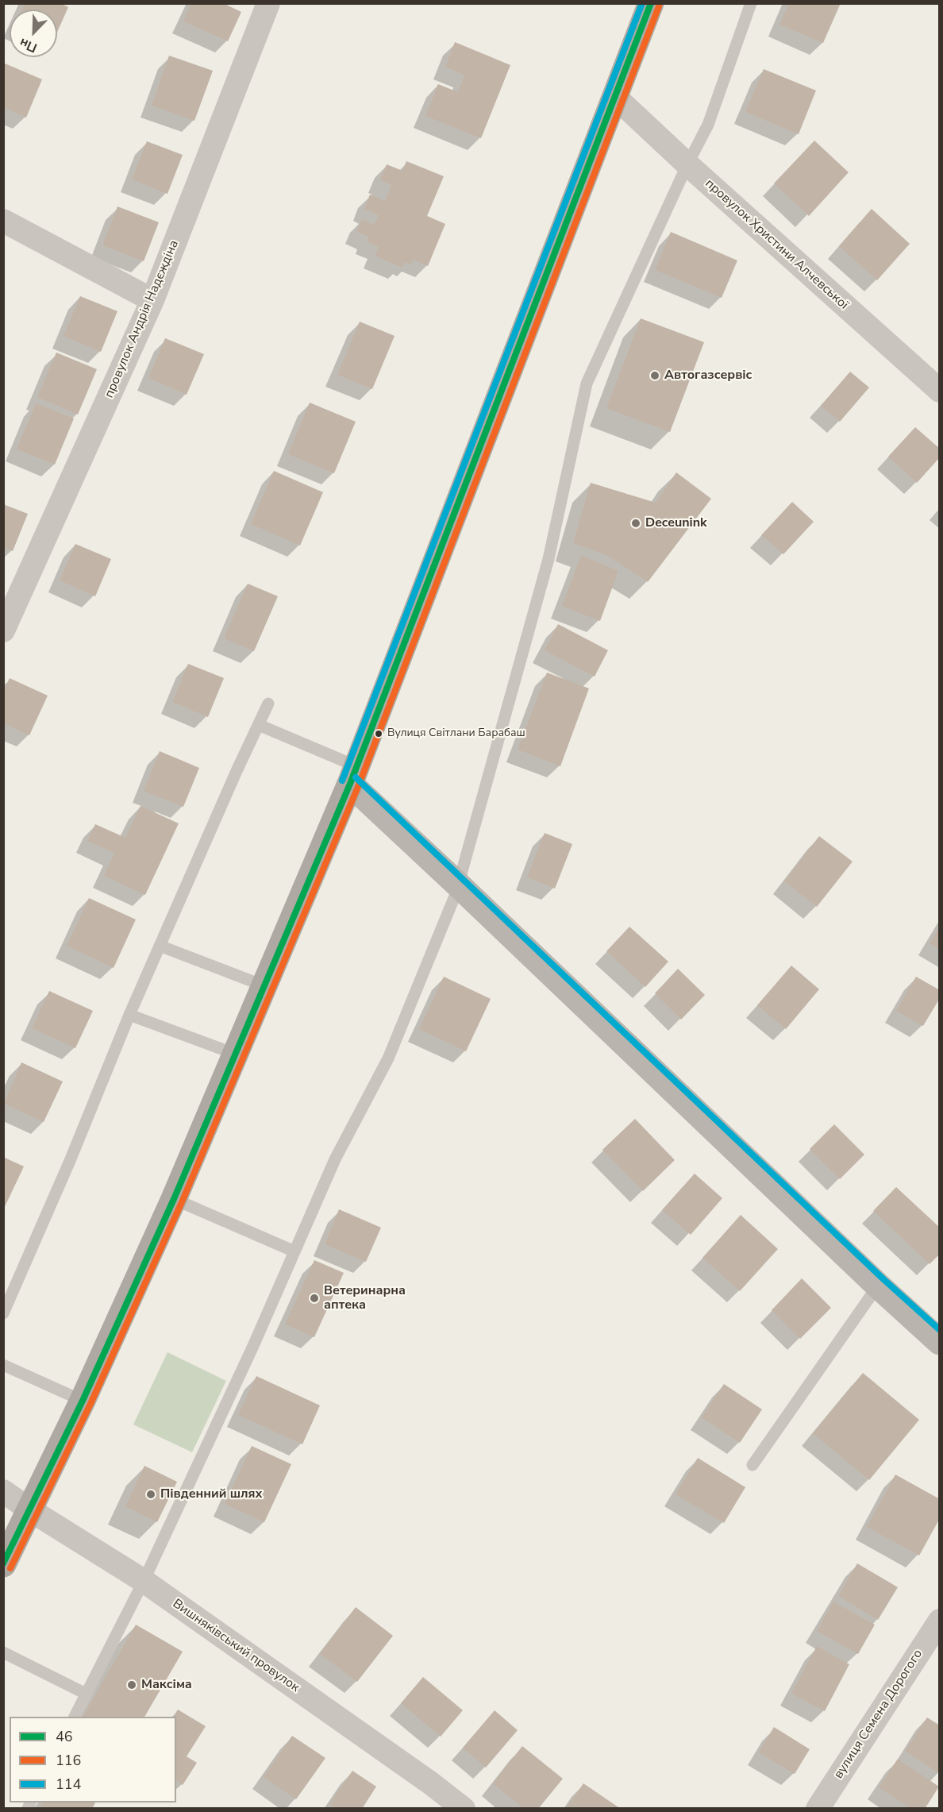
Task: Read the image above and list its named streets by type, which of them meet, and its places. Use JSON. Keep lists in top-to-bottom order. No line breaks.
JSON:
{"streets":{"street":["провулок Христини Алчевської","провулок Андрія Надєждіна","Вишняківський провулок","вулиця Семена Дорогого"]},"places":["Автогазсервіс","Deceunink","Вулиця Світлани Барабаш","Ветеринарна аптека","Південний шлях","Максіма"],"lines":["transit line 46","transit line 114","transit line 116"],"legend":["46","116","114"],"north":"bottom left"}
